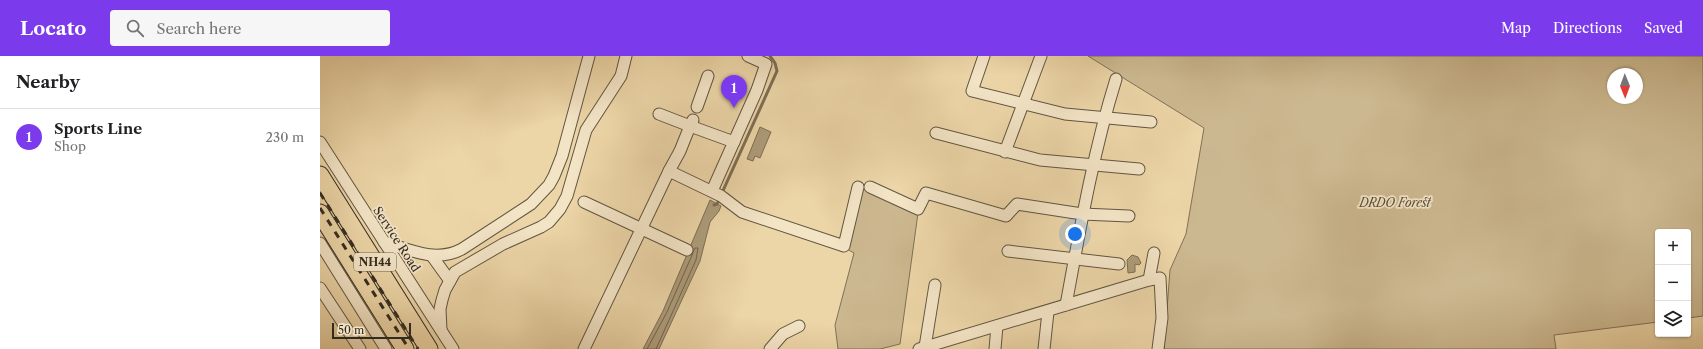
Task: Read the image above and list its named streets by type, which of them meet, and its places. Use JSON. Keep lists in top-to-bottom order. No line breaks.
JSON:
{"streets":{"highway":["NH44"],"street":["Service Road"]},"parks":["DRDO Forest"],"scale_bar":"50 m","north":"bottom","page":{"header":"Locato","search":"Search here","nav":["Map","Directions","Saved"],"heading":"Nearby","pins":"1","list":[{"mark":"1","name":"Sports Line","note":"Shop","value":"230 m"}],"map_buttons":["+","−"],"scale":"50 m"}}
